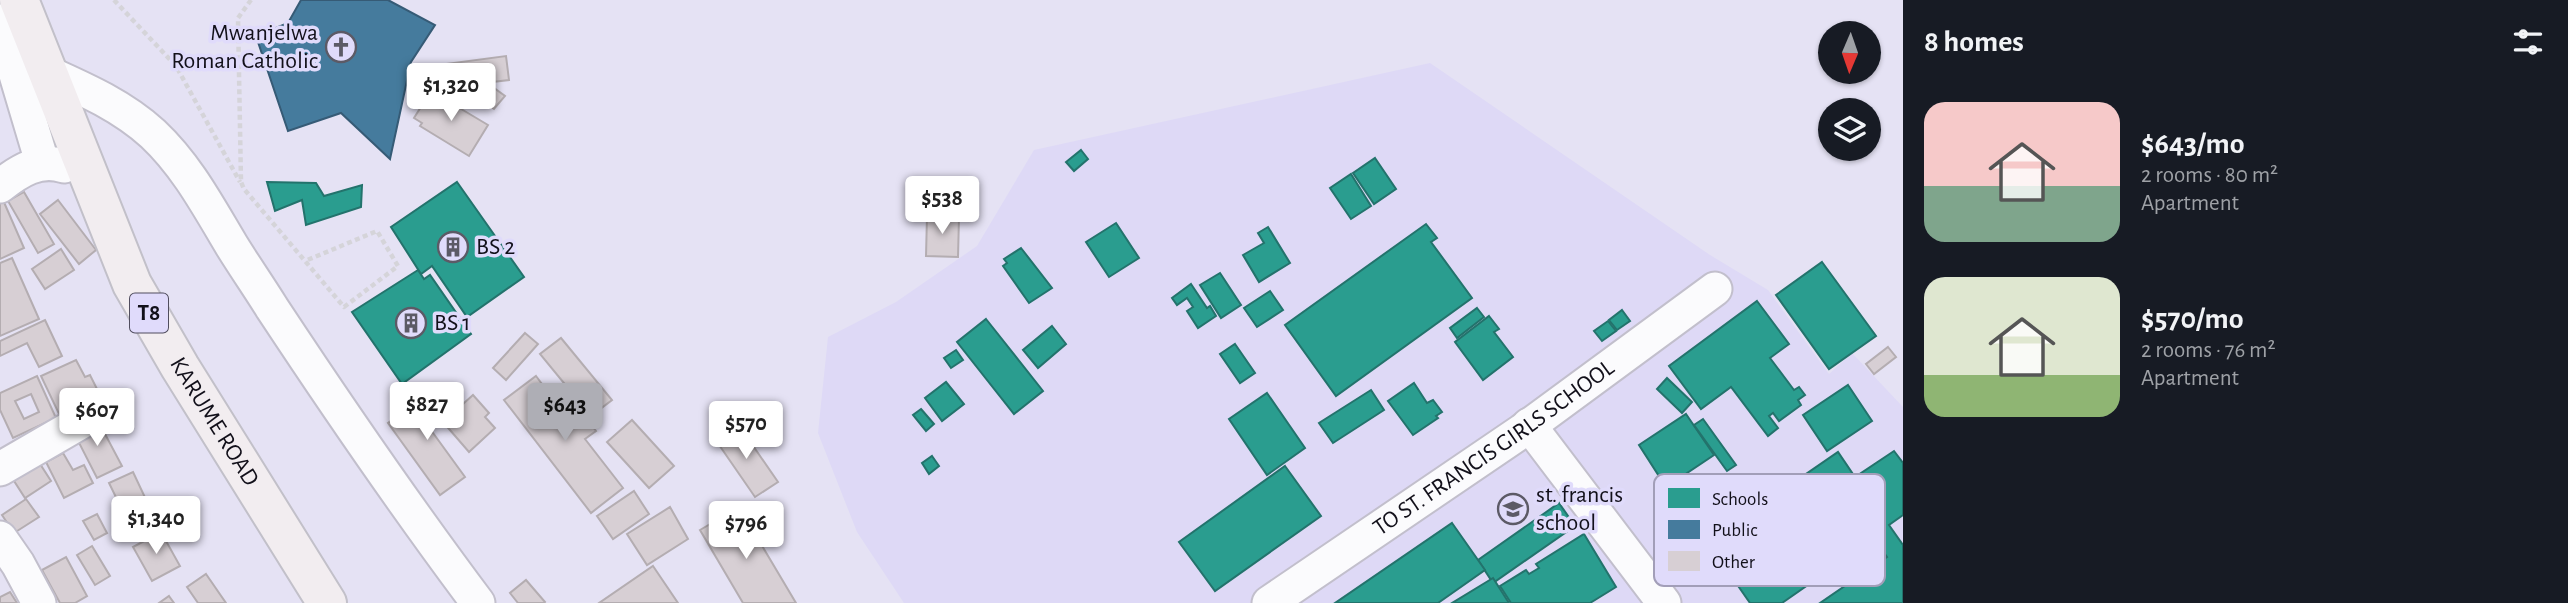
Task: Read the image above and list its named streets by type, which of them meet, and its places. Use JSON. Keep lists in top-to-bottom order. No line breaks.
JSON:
{"streets":{"highway":["T8","KARUME ROAD"],"street":["TO ST. FRANCIS GIRLS SCHOOL"]},"places":{"church":["Mwanjelwa Roman Catholic"],"building":["BS 2","BS 1"],"school or university":["st. francis school"]},"legend":["Schools","Public","Other"],"north":"bottom","page":{"heading":"8 homes","price":["$1,320","$538","$827","$643","$607","$570","$1,340","$796"],"list":[{"name":"$643/mo","note":"2 rooms · 80 m² · Apartment"},{"name":"$570/mo","note":"2 rooms · 76 m² · Apartment"}]}}
